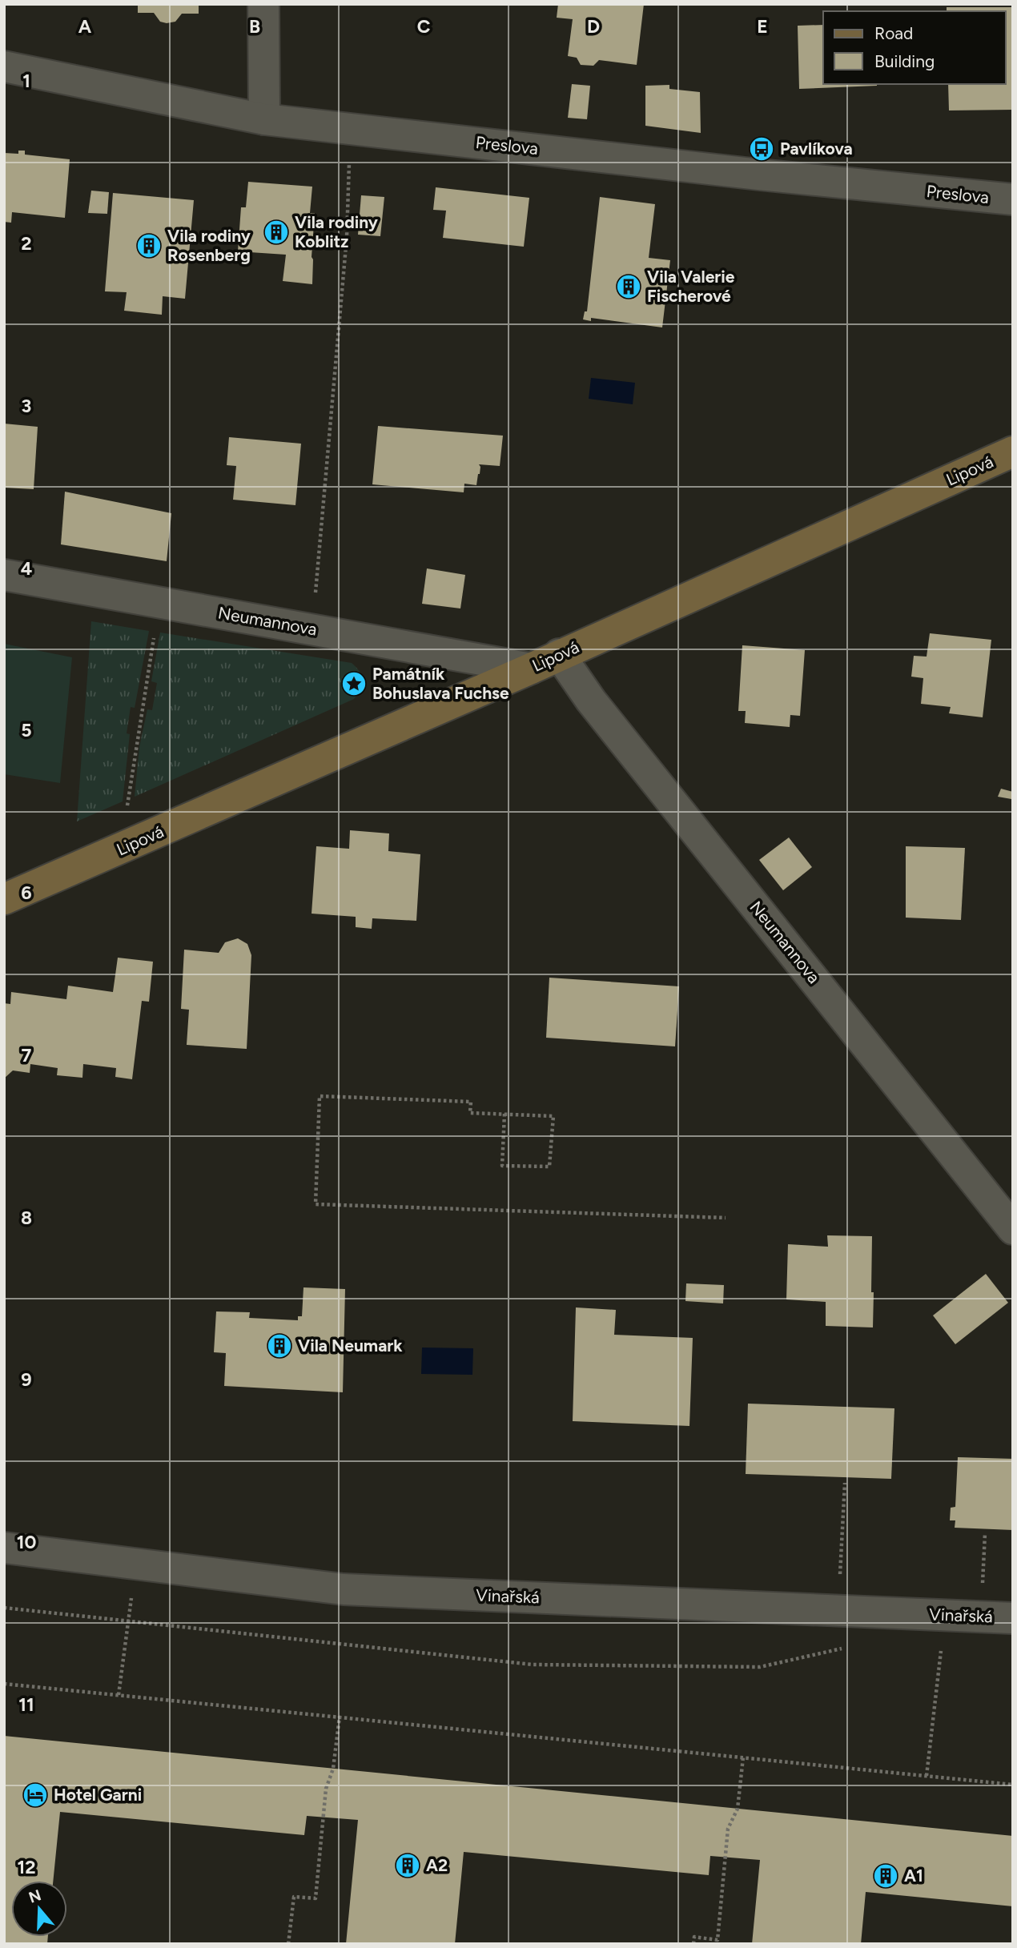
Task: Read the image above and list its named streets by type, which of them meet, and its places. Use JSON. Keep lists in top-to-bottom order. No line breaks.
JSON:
{"streets":{"street":["Preslova","Lipová","Neumannova","Vinařská"]},"crossings":[["Lipová","Neumannova"]],"places":{"bus stop":["Pavlíkova"],"building":["Vila rodiny Koblitz","Vila rodiny Rosenberg","Vila Valerie Fischerové","Vila Neumark","A2","A1"],"place":["Památník Bohuslava Fuchse"],"hotel":["Hotel Garni"]},"legend":["Road","Building"],"north":"top","grid":{"columns":["A","B","C","D","E"],"rows":["1","2","3","4","5","6","7","8","9","10","11","12"]}}
